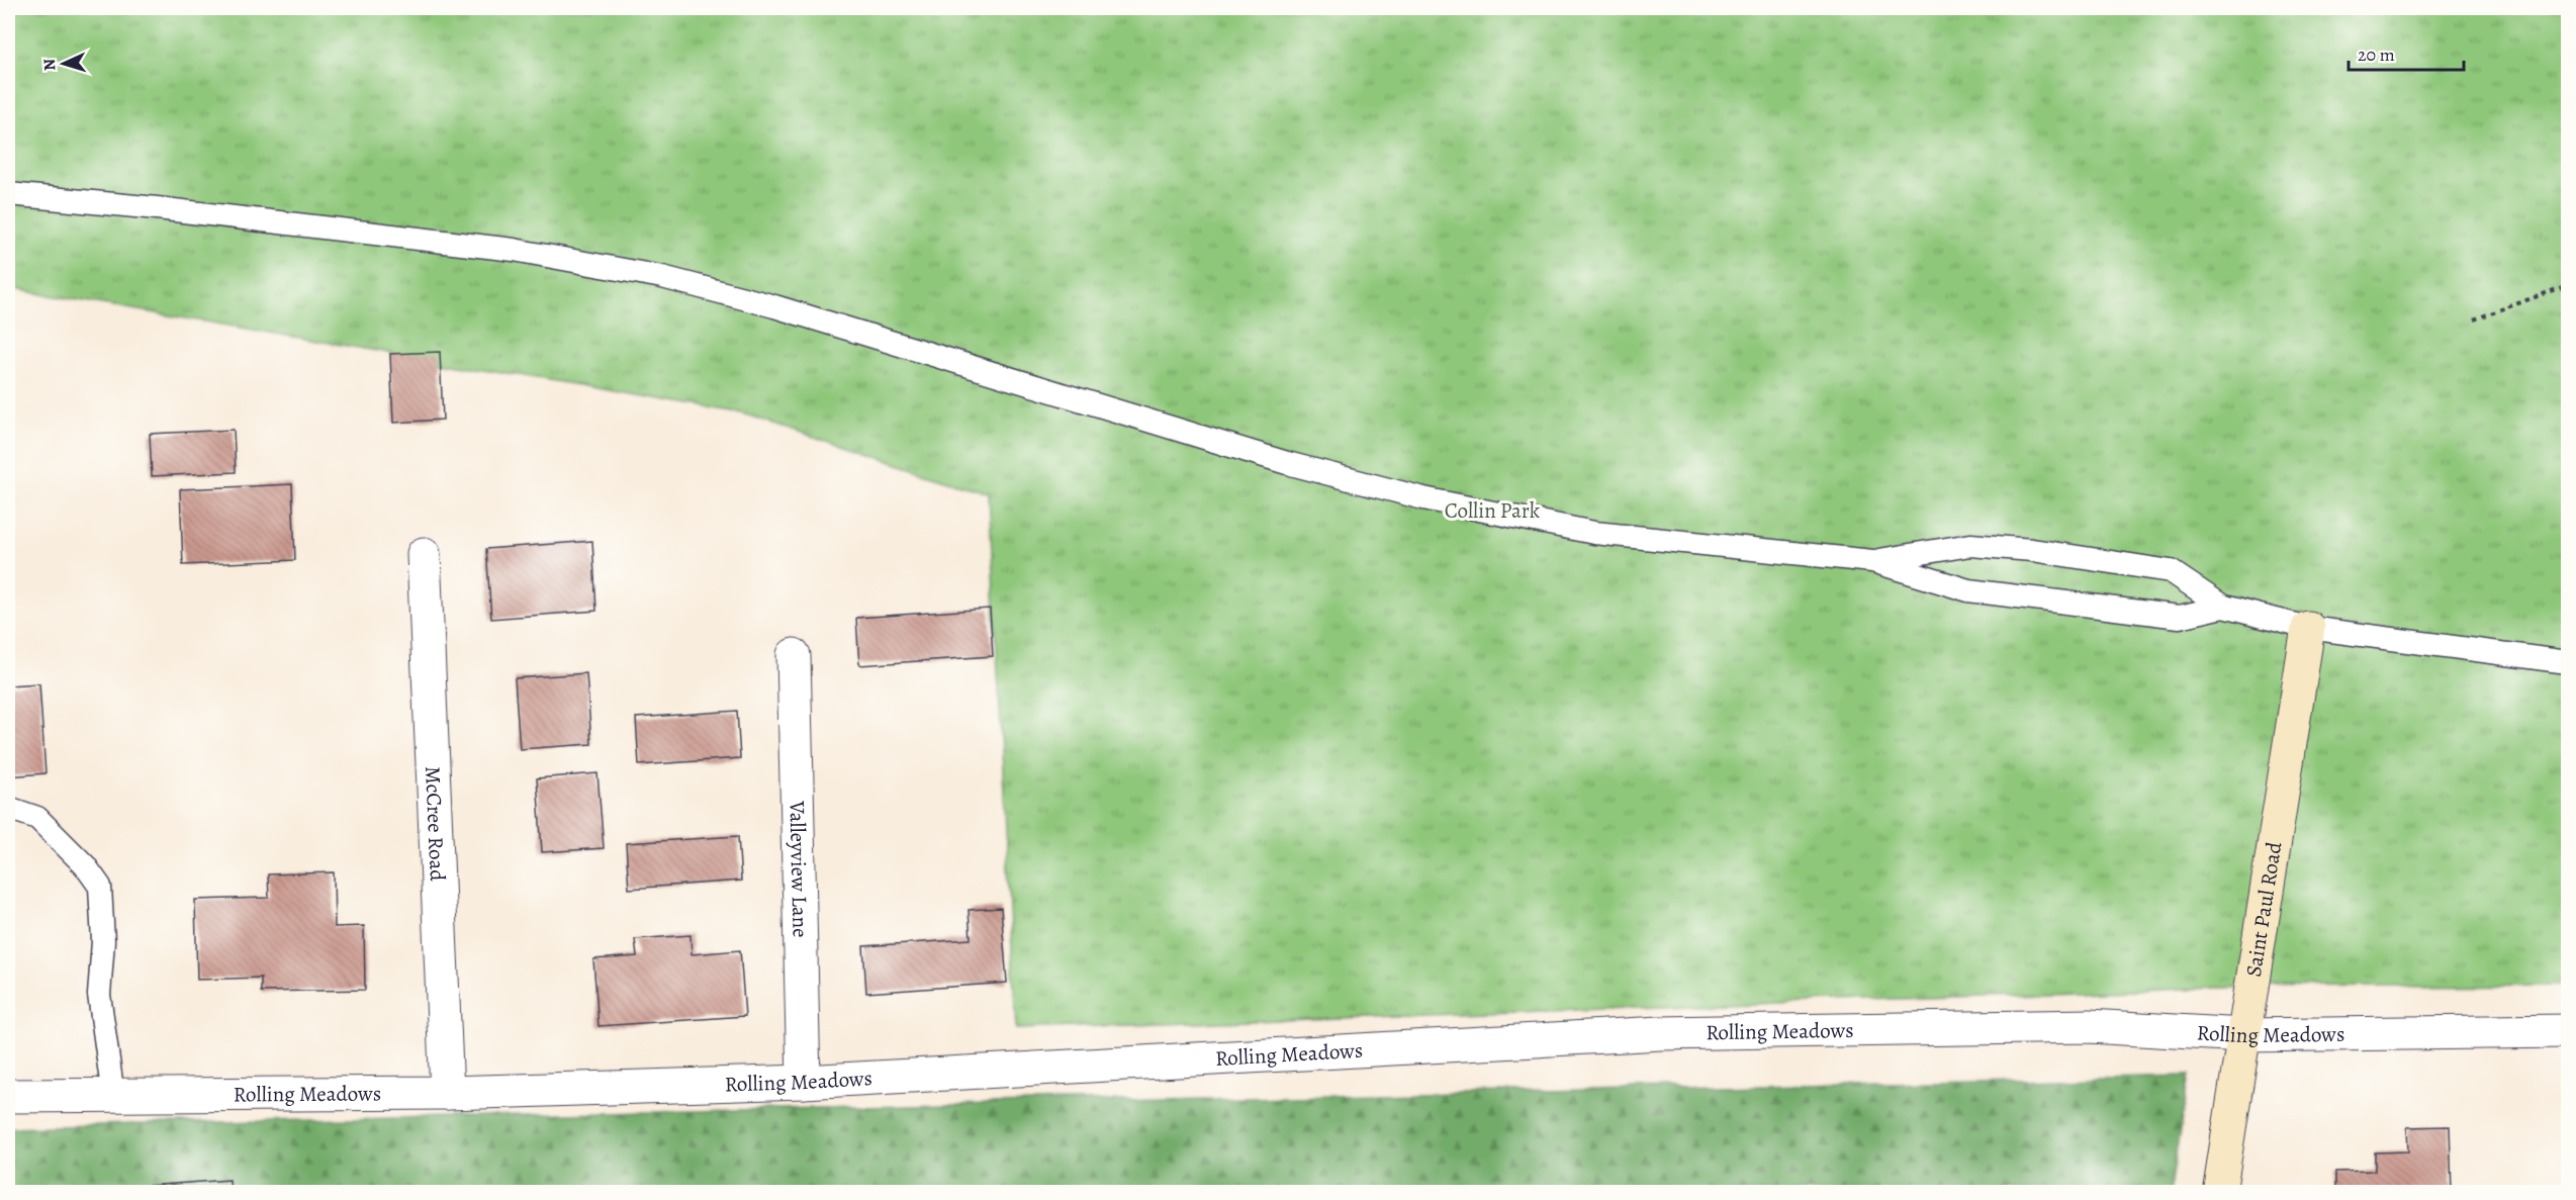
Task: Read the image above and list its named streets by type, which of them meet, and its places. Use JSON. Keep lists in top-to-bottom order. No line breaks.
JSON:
{"streets":{"street":["McCree Road","Valleyview Lane","Saint Paul Road","Rolling Meadows"]},"crossings":[["McCree Road","Rolling Meadows"],["Valleyview Lane","Rolling Meadows"],["Saint Paul Road","Rolling Meadows"]],"parks":["Collin Park"],"scale_bar":"20 m","north":"left"}
